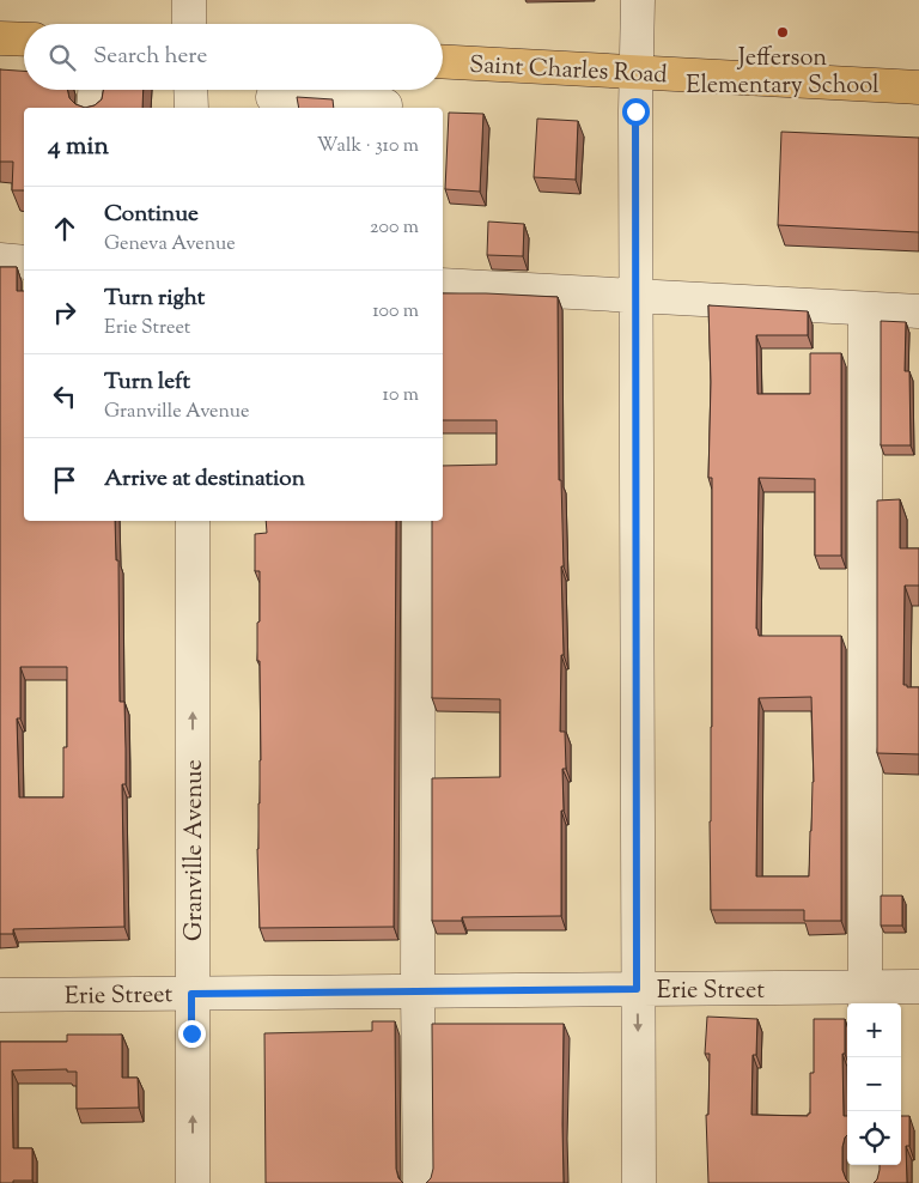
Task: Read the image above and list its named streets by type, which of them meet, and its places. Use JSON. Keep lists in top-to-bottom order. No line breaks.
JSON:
{"streets":{"main road":["Saint Charles Road"],"street":["Granville Avenue","Erie Street"]},"crossings":[["Granville Avenue","Erie Street"]],"places":["Jefferson Elementary School"],"page":{"search":"Search here","heading":["4 min","Walk · 310 m"],"list":[["Continue","Geneva Avenue","200 m"],["Turn right","Erie Street","100 m"],["Turn left","Granville Avenue","10 m"],"Arrive at destination"],"map_buttons":["+","−"]}}
